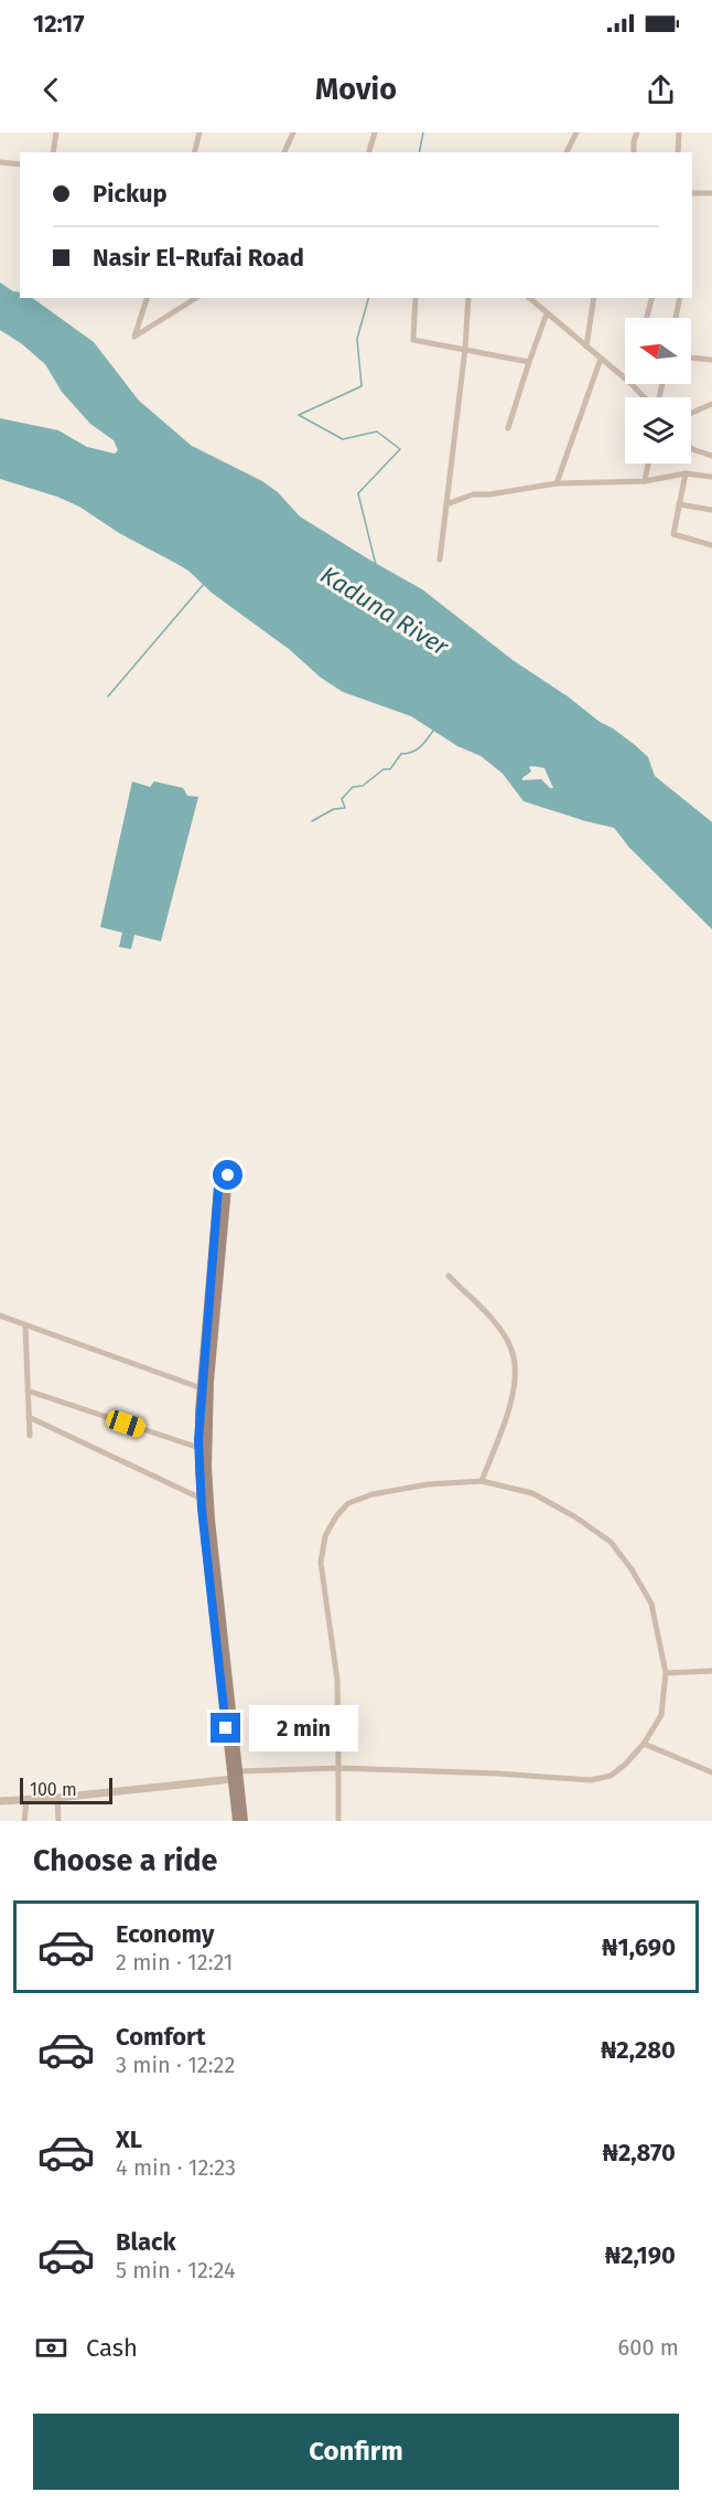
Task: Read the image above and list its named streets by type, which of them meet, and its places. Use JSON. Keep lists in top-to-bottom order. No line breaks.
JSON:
{"water":["Kaduna River"],"scale_bar":"100 m","north":"left","page":{"status":"12:17","header":"Movio","banner":["Pickup","Nasir El-Rufai Road"],"bubble":"2 min","scale":"100 m","heading":"Choose a ride","list":[{"name":"Economy","note":"2 min · 12:21","value":"₦1,690"},{"name":"Comfort","note":"3 min · 12:22","value":"₦2,280"},{"name":"XL","note":"4 min · 12:23","value":"₦2,870"},{"name":"Black","note":"5 min · 12:24","value":"₦2,190"}],"pay":["Cash","600 m"],"buttons":"Confirm"}}
